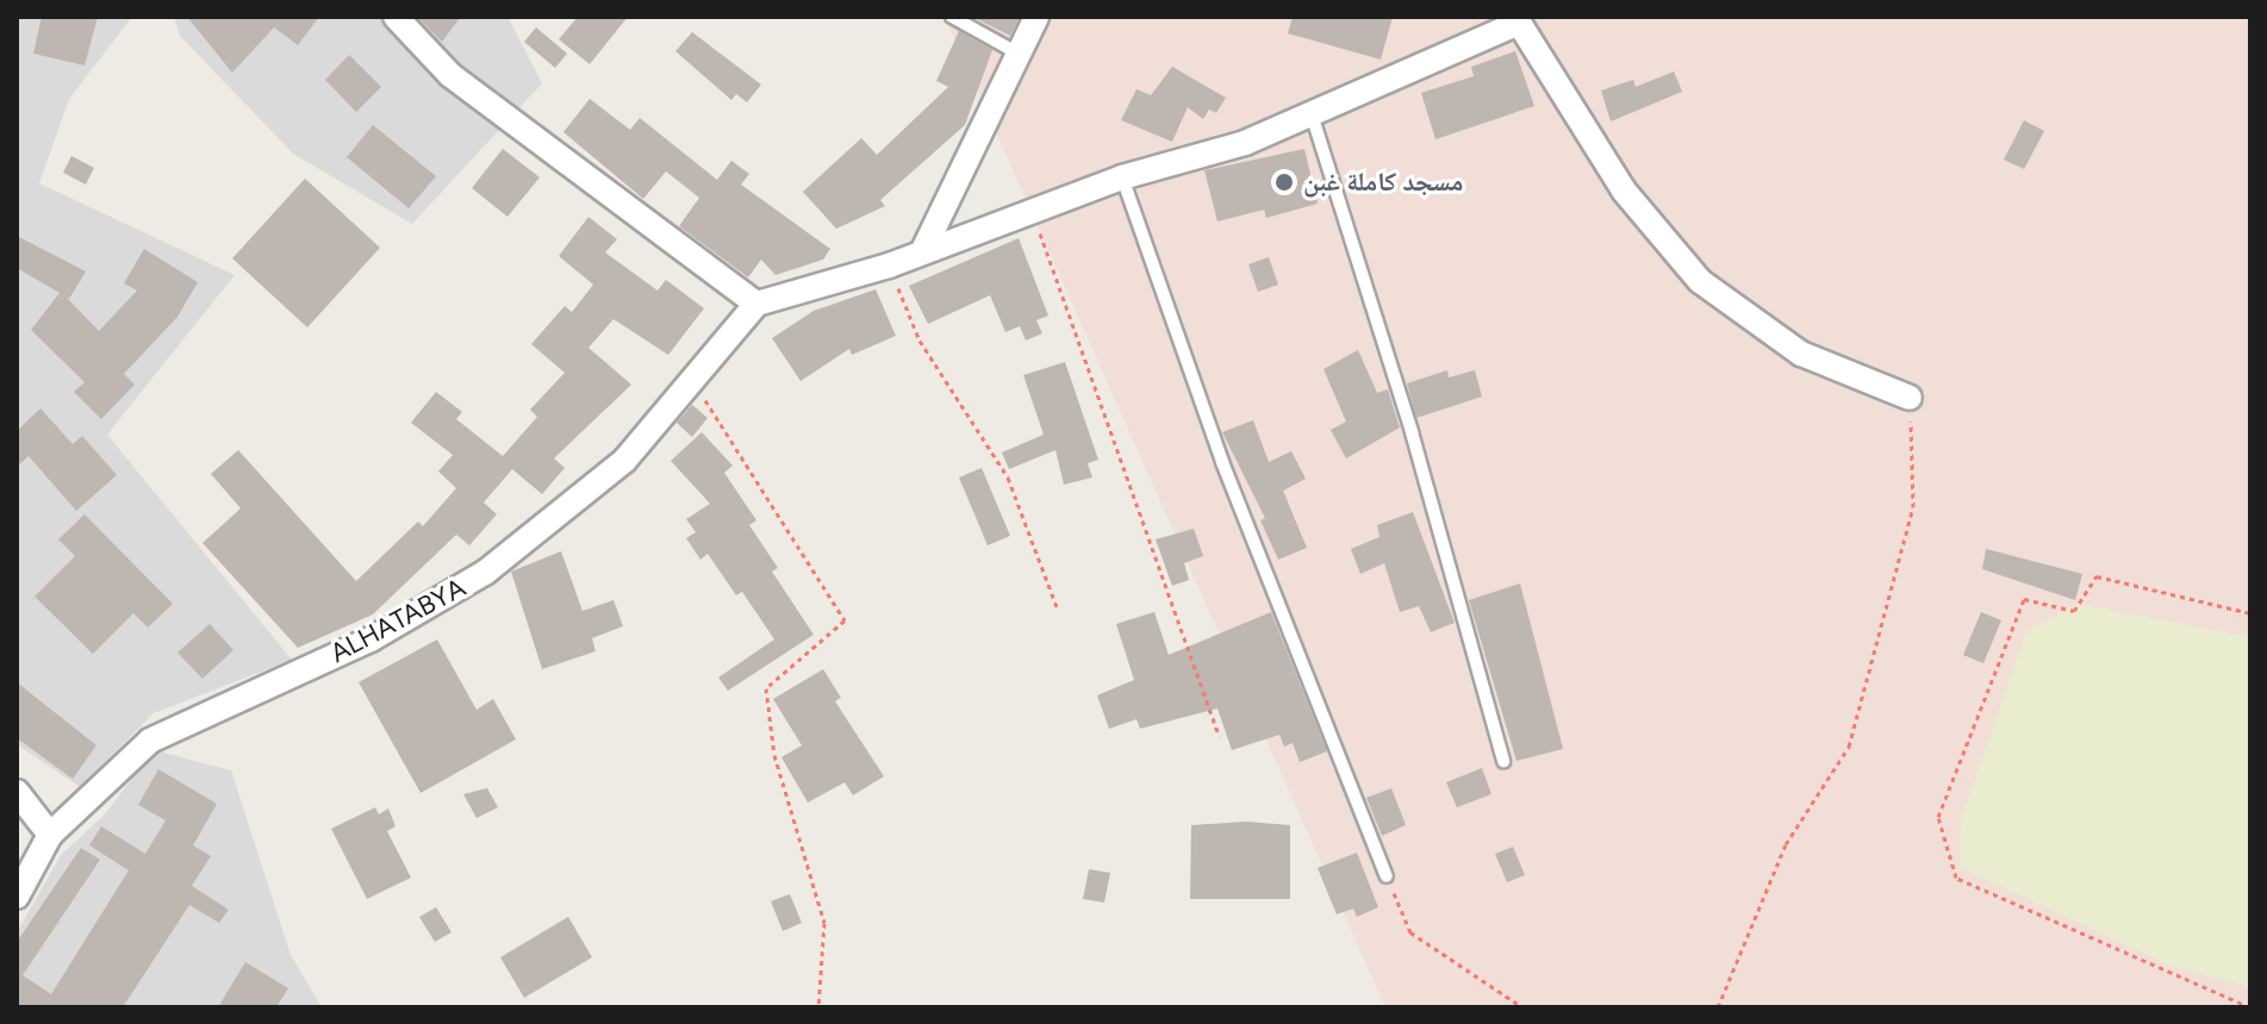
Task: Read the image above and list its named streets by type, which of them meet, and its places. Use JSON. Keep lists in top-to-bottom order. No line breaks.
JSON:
{"streets":{"street":["ALHATABYA"]},"places":["مسجد كاملة غبن"]}
